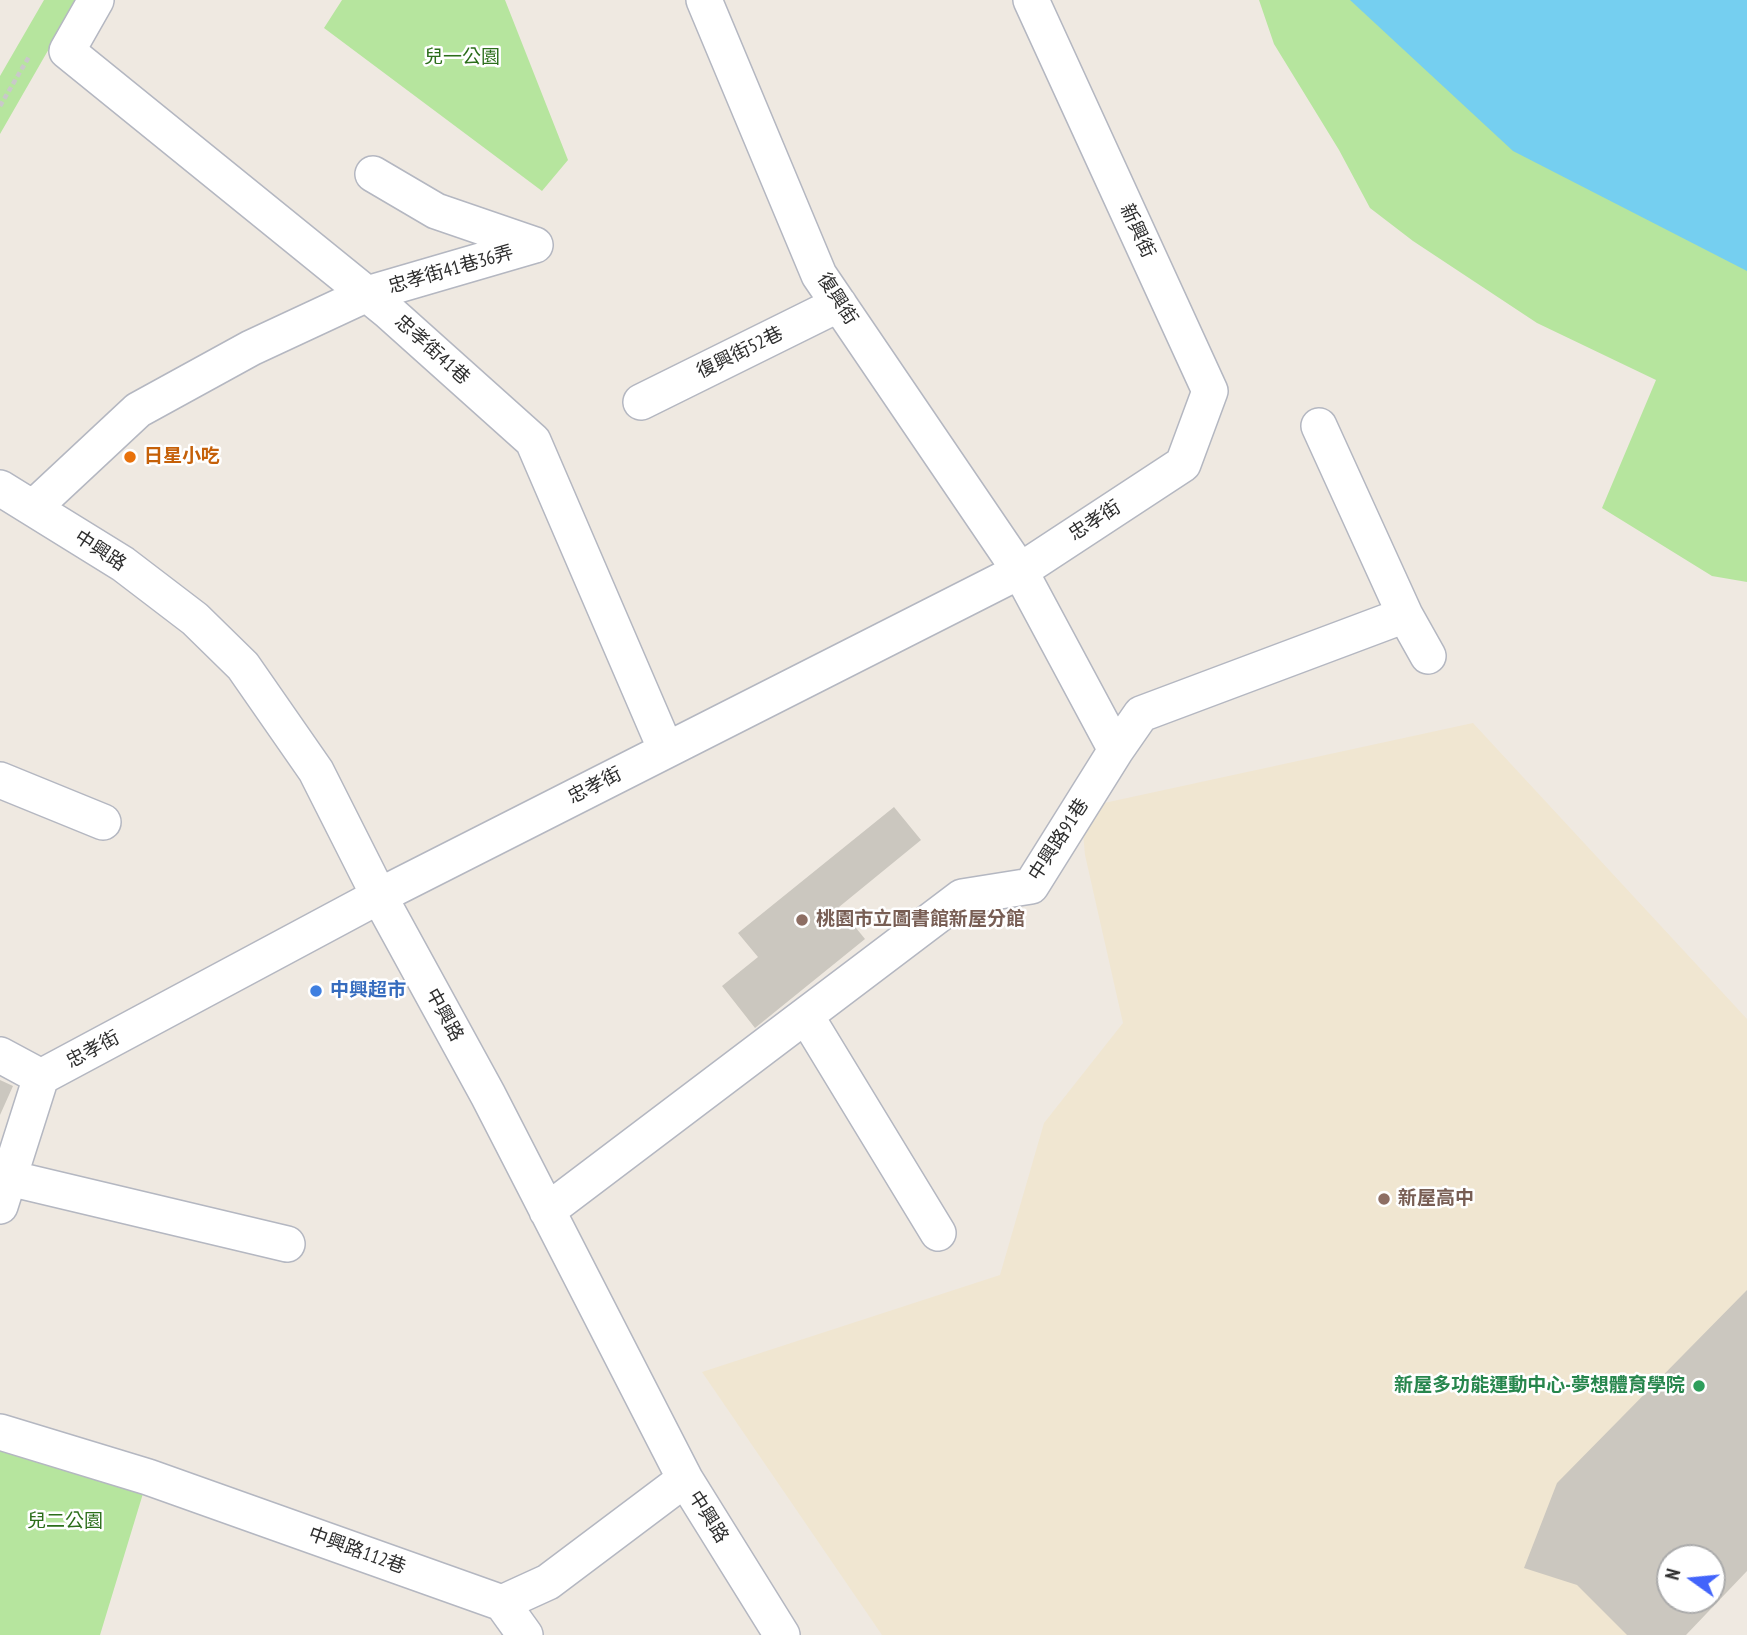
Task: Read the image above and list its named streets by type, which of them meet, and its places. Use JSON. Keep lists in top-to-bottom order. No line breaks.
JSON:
{"streets":{"street":["新興街","忠孝街41巷36弄","復興街","忠孝街41巷","復興街52巷","忠孝街","中興路","中興路91巷","中興路112巷"]},"crossings":[["新興街","忠孝街"],["忠孝街41巷36弄","忠孝街41巷"],["忠孝街41巷36弄","中興路"],["復興街","復興街52巷"],["復興街","忠孝街"],["復興街","中興路91巷"],["忠孝街41巷","忠孝街"],["忠孝街","中興路"],["中興路","中興路91巷"]],"parks":["兒一公園","兒二公園"],"places":["日星小吃","桃園市立圖書館新屋分館","中興超市","新屋高中","新屋多功能運動中心-夢想體育學院"],"north":"left"}
